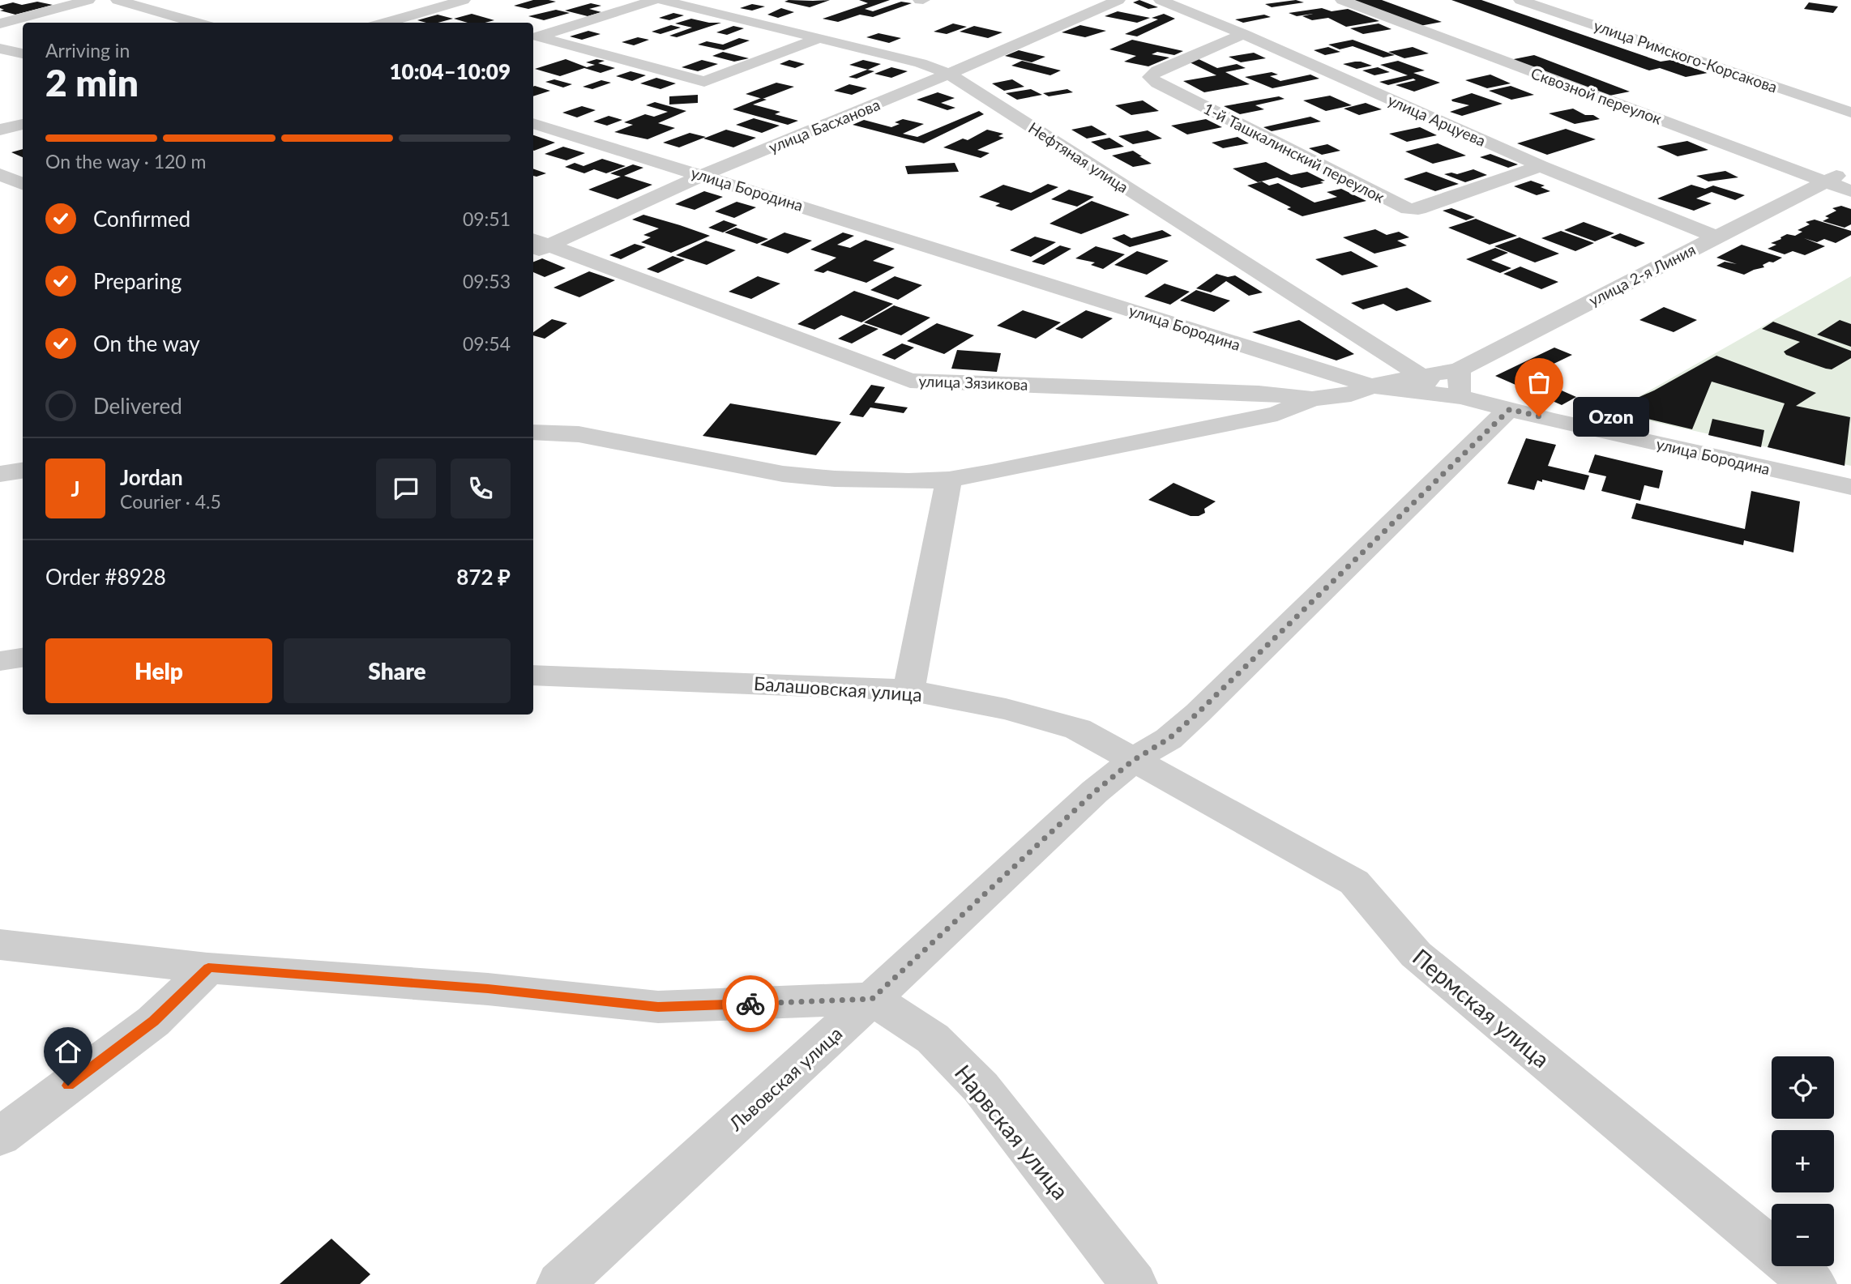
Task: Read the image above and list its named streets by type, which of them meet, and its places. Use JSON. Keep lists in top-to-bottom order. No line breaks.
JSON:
{"streets":{"street":["улица Римского-Корсакова","Сквозной переулок","улица Арцуева","улица Басханова","1-й Ташкалинский переулок","Нефтяная улица","улица Бородина","улица 2-я Линия","улица Зязикова","Балашовская улица","Пермская улица","Львовская улица","Нарвская улица"]},"crossings":[["Сквозной переулок","улица 2-я Линия"],["улица Арцуева","1-й Ташкалинский переулок"],["улица Арцуева","улица 2-я Линия"],["улица Басханова","Нефтяная улица"],["улица Басханова","улица Бородина"],["улица Басханова","улица Зязикова"],["Нефтяная улица","улица Бородина"],["Нефтяная улица","улица 2-я Линия"],["Нефтяная улица","улица Зязикова"],["улица Бородина","улица Зязикова"],["улица Бородина","Львовская улица"],["улица 2-я Линия","улица Зязикова"],["Балашовская улица","Пермская улица"],["Балашовская улица","Львовская улица"],["Пермская улица","Львовская улица"],["Львовская улица","Нарвская улица"]],"places":["Ozon"],"page":{"heading":["2 min","Arriving in","10:04–10:09"],"panel":["Jordan","Courier · 4.5","Order #8928","872 ₽"],"bar":"On the way · 120 m","list":[["Confirmed","09:51"],["Preparing","09:53"],["On the way","09:54"],"Delivered"],"bubble":"Ozon","round":"J","buttons":["Help","Share"],"map_buttons":["+","−"]}}
